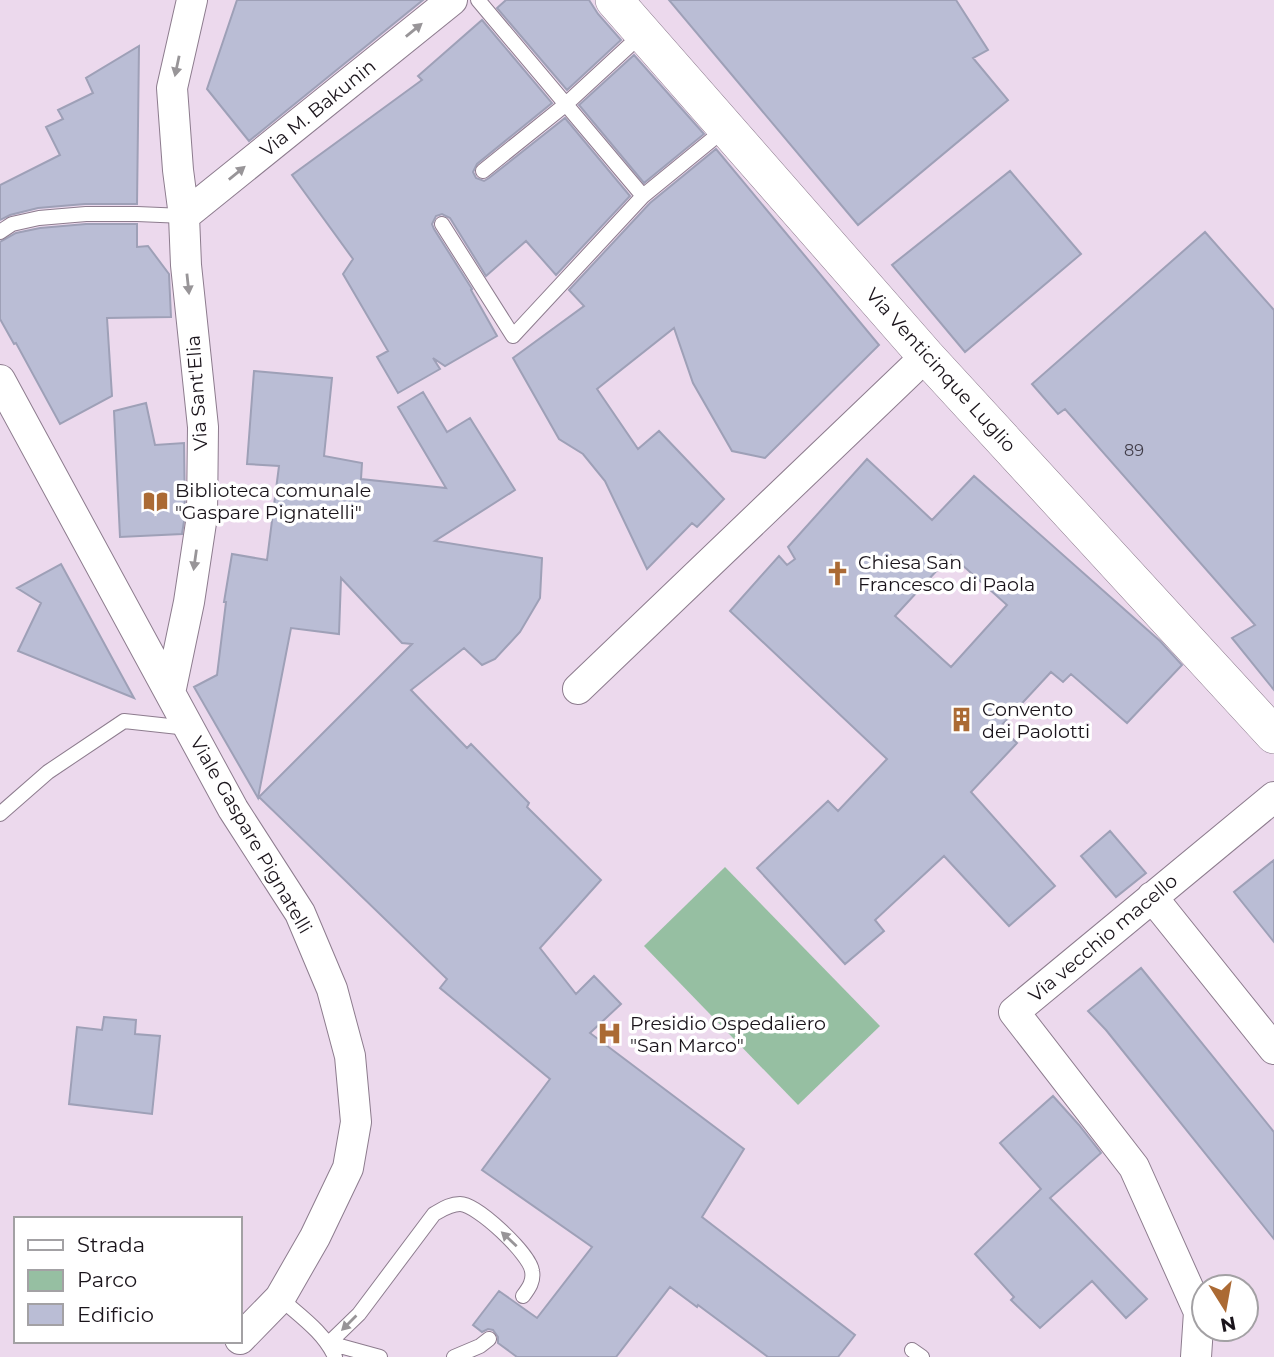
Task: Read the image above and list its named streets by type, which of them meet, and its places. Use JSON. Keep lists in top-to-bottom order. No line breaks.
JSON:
{"streets":{"street":["Via M. Bakunin","Via Venticinque Luglio","Via Sant'Elia","Viale Gaspare Pignatelli","Via vecchio macello"]},"crossings":[["Via M. Bakunin","Via Sant'Elia"],["Via Sant'Elia","Viale Gaspare Pignatelli"]],"one_way":["Via M. Bakunin","Via Sant'Elia"],"places":{"library":["Biblioteca comunale \"Gaspare Pignatelli\""],"church":["Chiesa San Francesco di Paola"],"building":["Convento dei Paolotti"],"hospital":["Presidio Ospedaliero \"San Marco\""]},"house_numbers":["89"],"legend":["Strada","Parco","Edificio"],"north":"bottom"}
